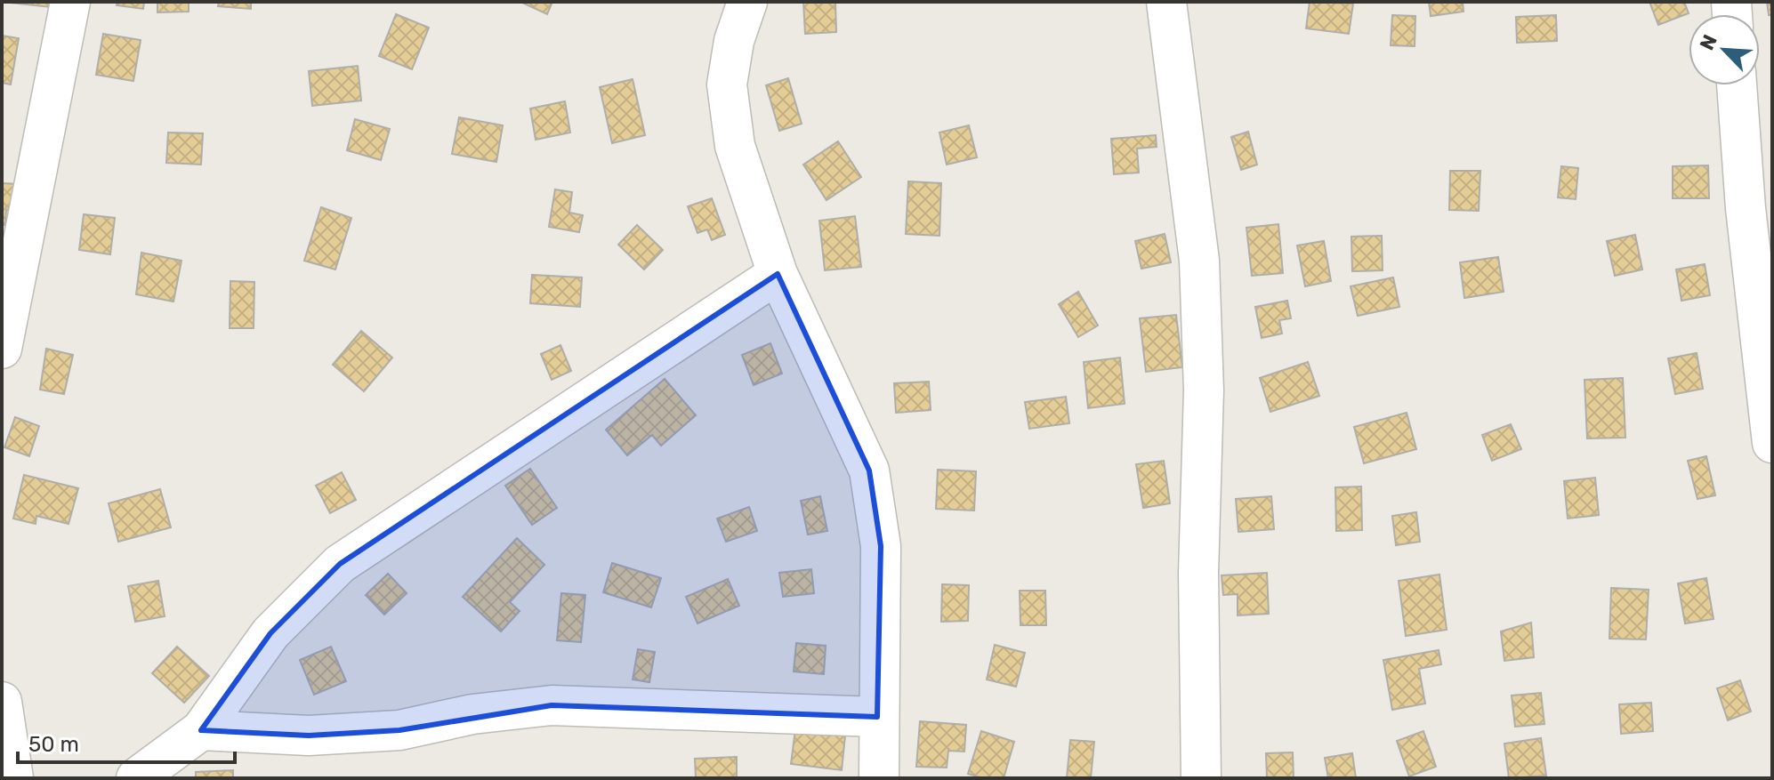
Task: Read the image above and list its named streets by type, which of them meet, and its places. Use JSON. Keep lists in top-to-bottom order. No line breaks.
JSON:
{"scale_bar":"50 m","north":"top left"}
